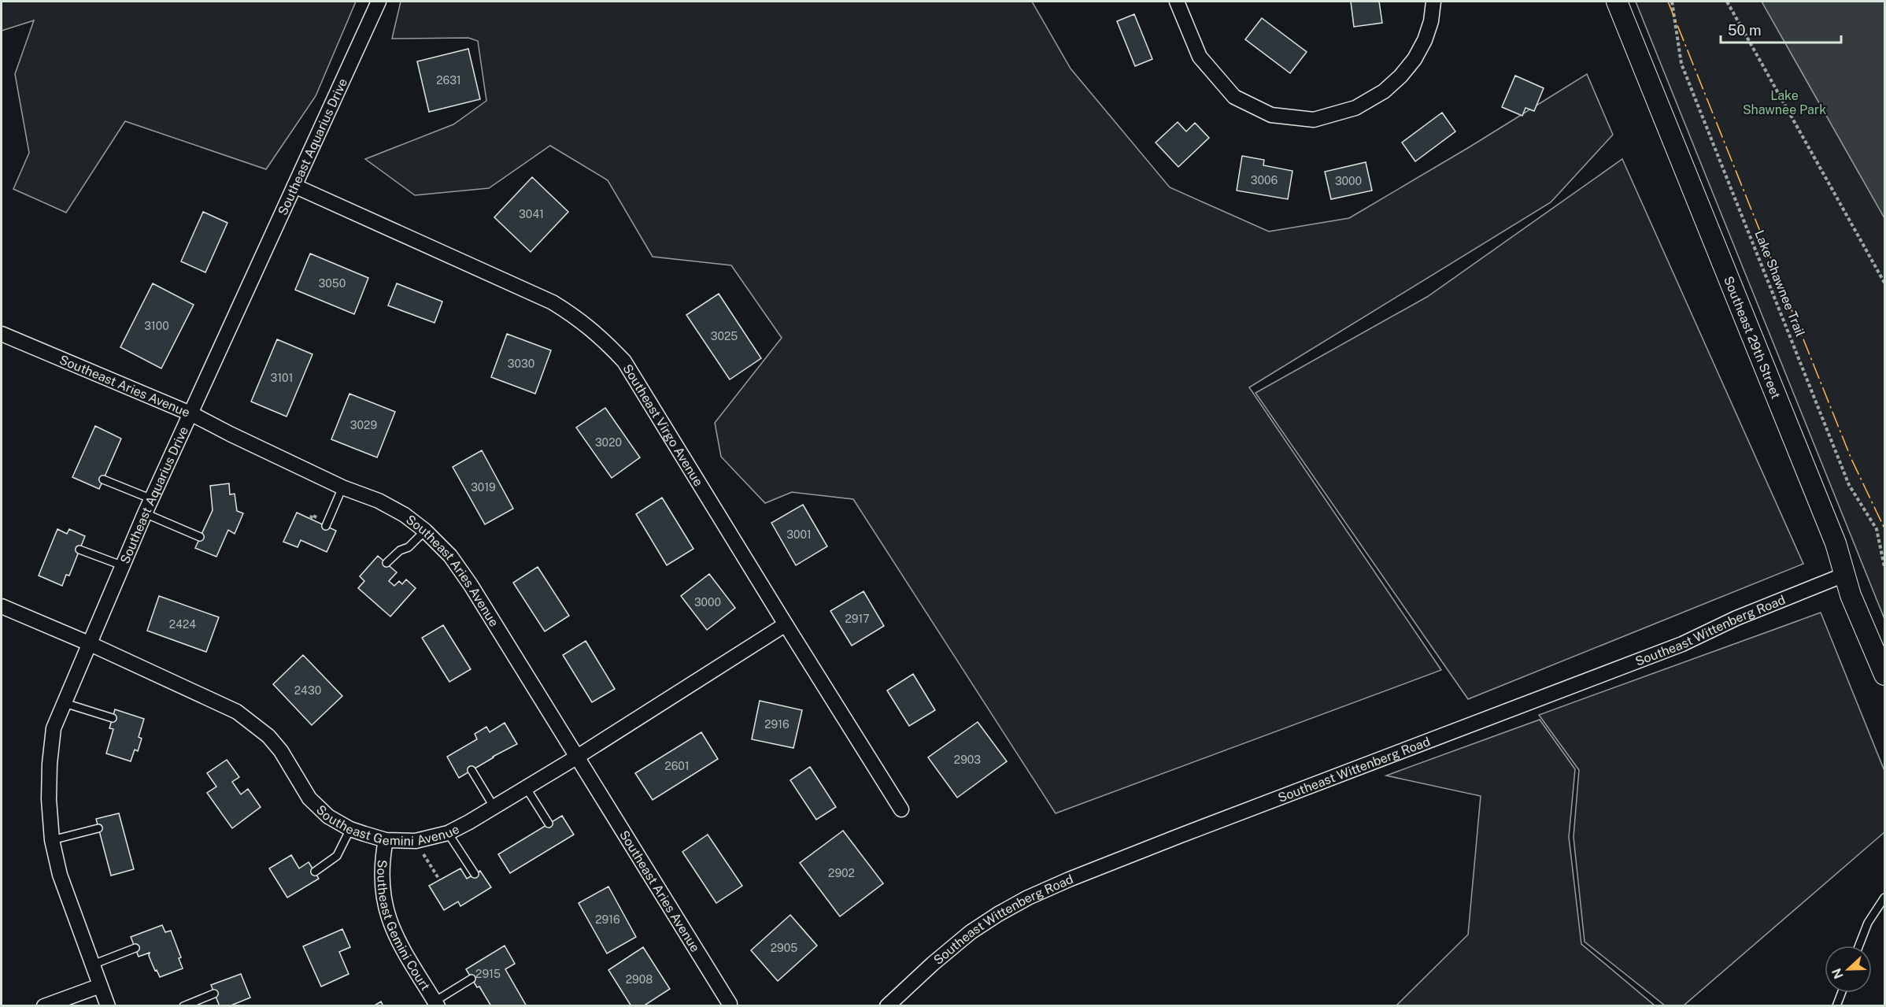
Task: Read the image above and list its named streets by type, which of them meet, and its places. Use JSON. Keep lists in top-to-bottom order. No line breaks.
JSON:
{"streets":{"main road":["Southeast 29th Street"],"street":["Southeast Aquarius Drive","Southeast Aries Avenue","Southeast Virgo Avenue","Southeast Wittenberg Road","Southeast Gemini Avenue","Southeast Gemini Court"],"path":["Lake Shawnee Trail"]},"crossings":[["Southeast Aquarius Drive","Southeast Aries Avenue"],["Southeast Aquarius Drive","Southeast Virgo Avenue"],["Southeast Aquarius Drive","Southeast Gemini Avenue"],["Southeast 29th Street","Southeast Wittenberg Road"],["Southeast Aries Avenue","Southeast Gemini Avenue"],["Southeast Virgo Avenue","Southeast Gemini Avenue"],["Southeast Gemini Avenue","Southeast Gemini Court"]],"parks":["Lake Shawnee Park"],"house_numbers":["2631","3006","3000","3041","3050","3100","3025","3030","3101","3029","3020","3019","3001","3000","2917","2424","2430","2916","2903","2601","2902","2916","2905","2915","2908"],"scale_bar":"50 m","north":"left"}
